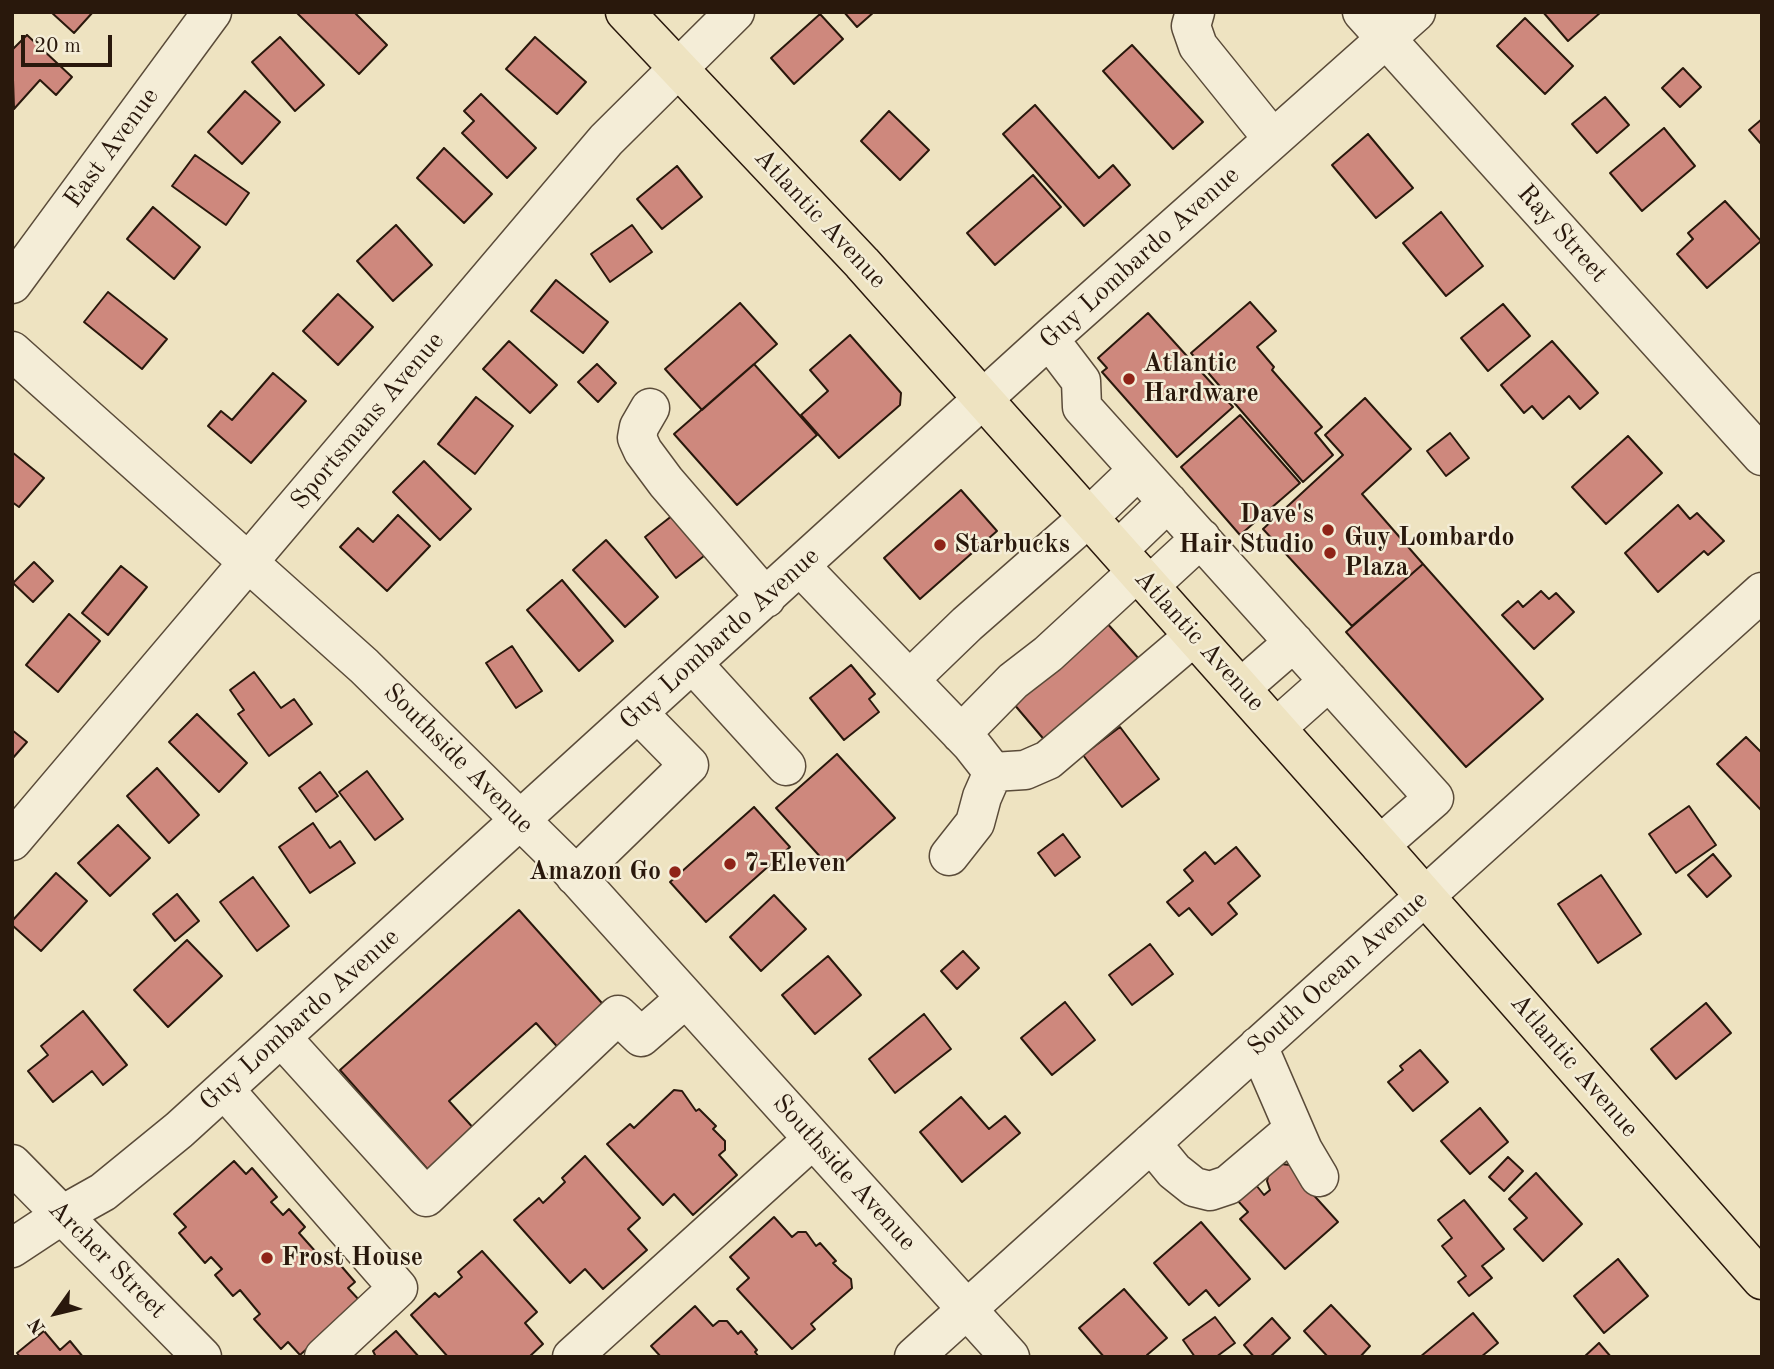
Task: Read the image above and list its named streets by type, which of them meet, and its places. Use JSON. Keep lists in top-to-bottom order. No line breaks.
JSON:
{"streets":{"main road":["Atlantic Avenue"],"street":["East Avenue","Ray Street","Guy Lombardo Avenue","Sportsmans Avenue","Southside Avenue","South Ocean Avenue","Archer Street"]},"crossings":[["Atlantic Avenue","Guy Lombardo Avenue"],["Atlantic Avenue","Sportsmans Avenue"],["Atlantic Avenue","South Ocean Avenue"],["Ray Street","Guy Lombardo Avenue"],["Guy Lombardo Avenue","Southside Avenue"],["Guy Lombardo Avenue","Archer Street"],["Sportsmans Avenue","Southside Avenue"],["Southside Avenue","South Ocean Avenue"]],"places":["Atlantic Hardware","Dave's Hair Studio","Starbucks","Guy Lombardo Plaza","7-Eleven","Amazon Go","Frost House"],"scale_bar":"20 m","north":"bottom left"}
